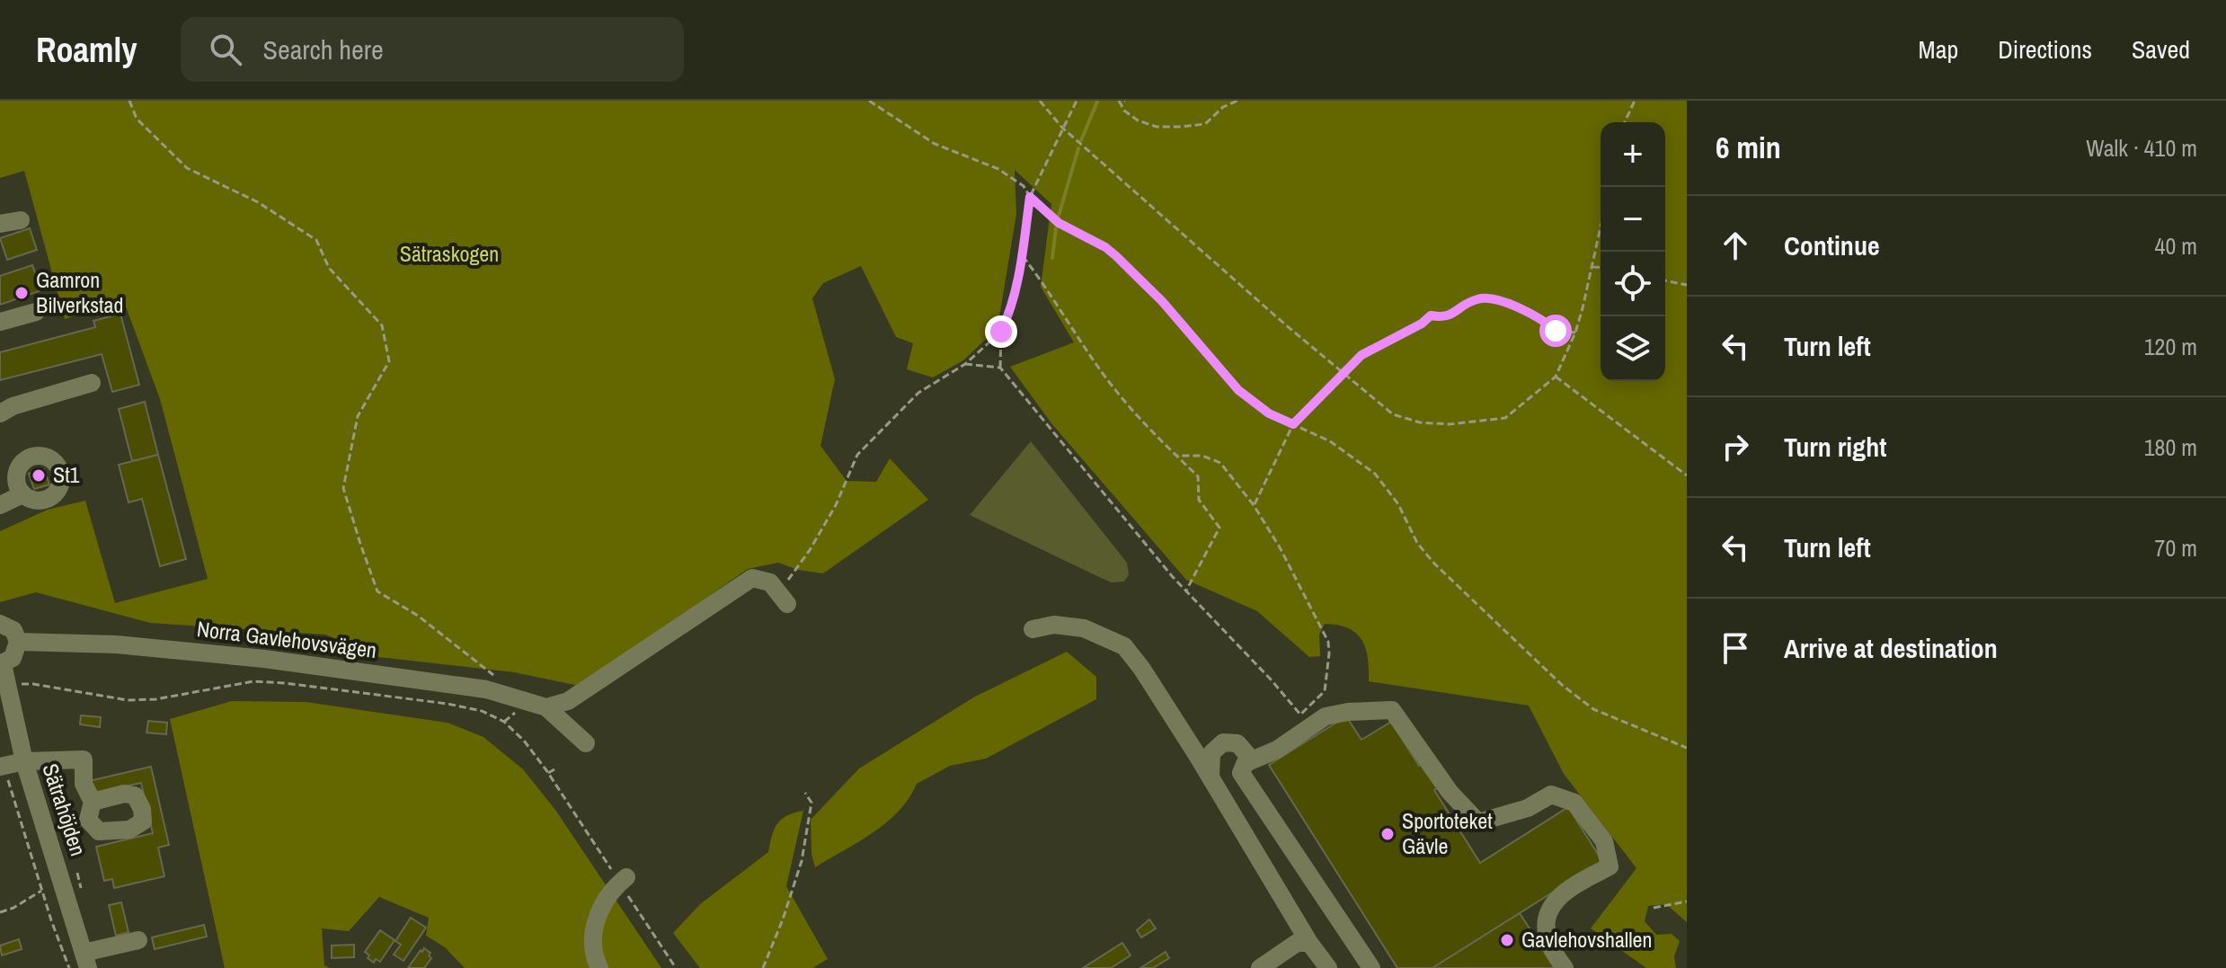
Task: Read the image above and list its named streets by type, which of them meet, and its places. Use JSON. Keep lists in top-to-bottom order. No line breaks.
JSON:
{"streets":{"street":["Norra Gavlehovsvägen","Sätrahöjden"]},"crossings":[["Norra Gavlehovsvägen","Sätrahöjden"]],"parks":["Sätraskogen"],"places":["Gamron Bilverkstad","St1","Sportoteket Gävle","Gavlehovshallen"],"page":{"header":"Roamly","search":"Search here","nav":["Map","Directions","Saved"],"heading":["6 min","Walk · 410 m"],"map_buttons":["+","−"],"list":[["Continue","40 m"],["Turn left","120 m"],["Turn right","180 m"],["Turn left","70 m"],"Arrive at destination"]}}
